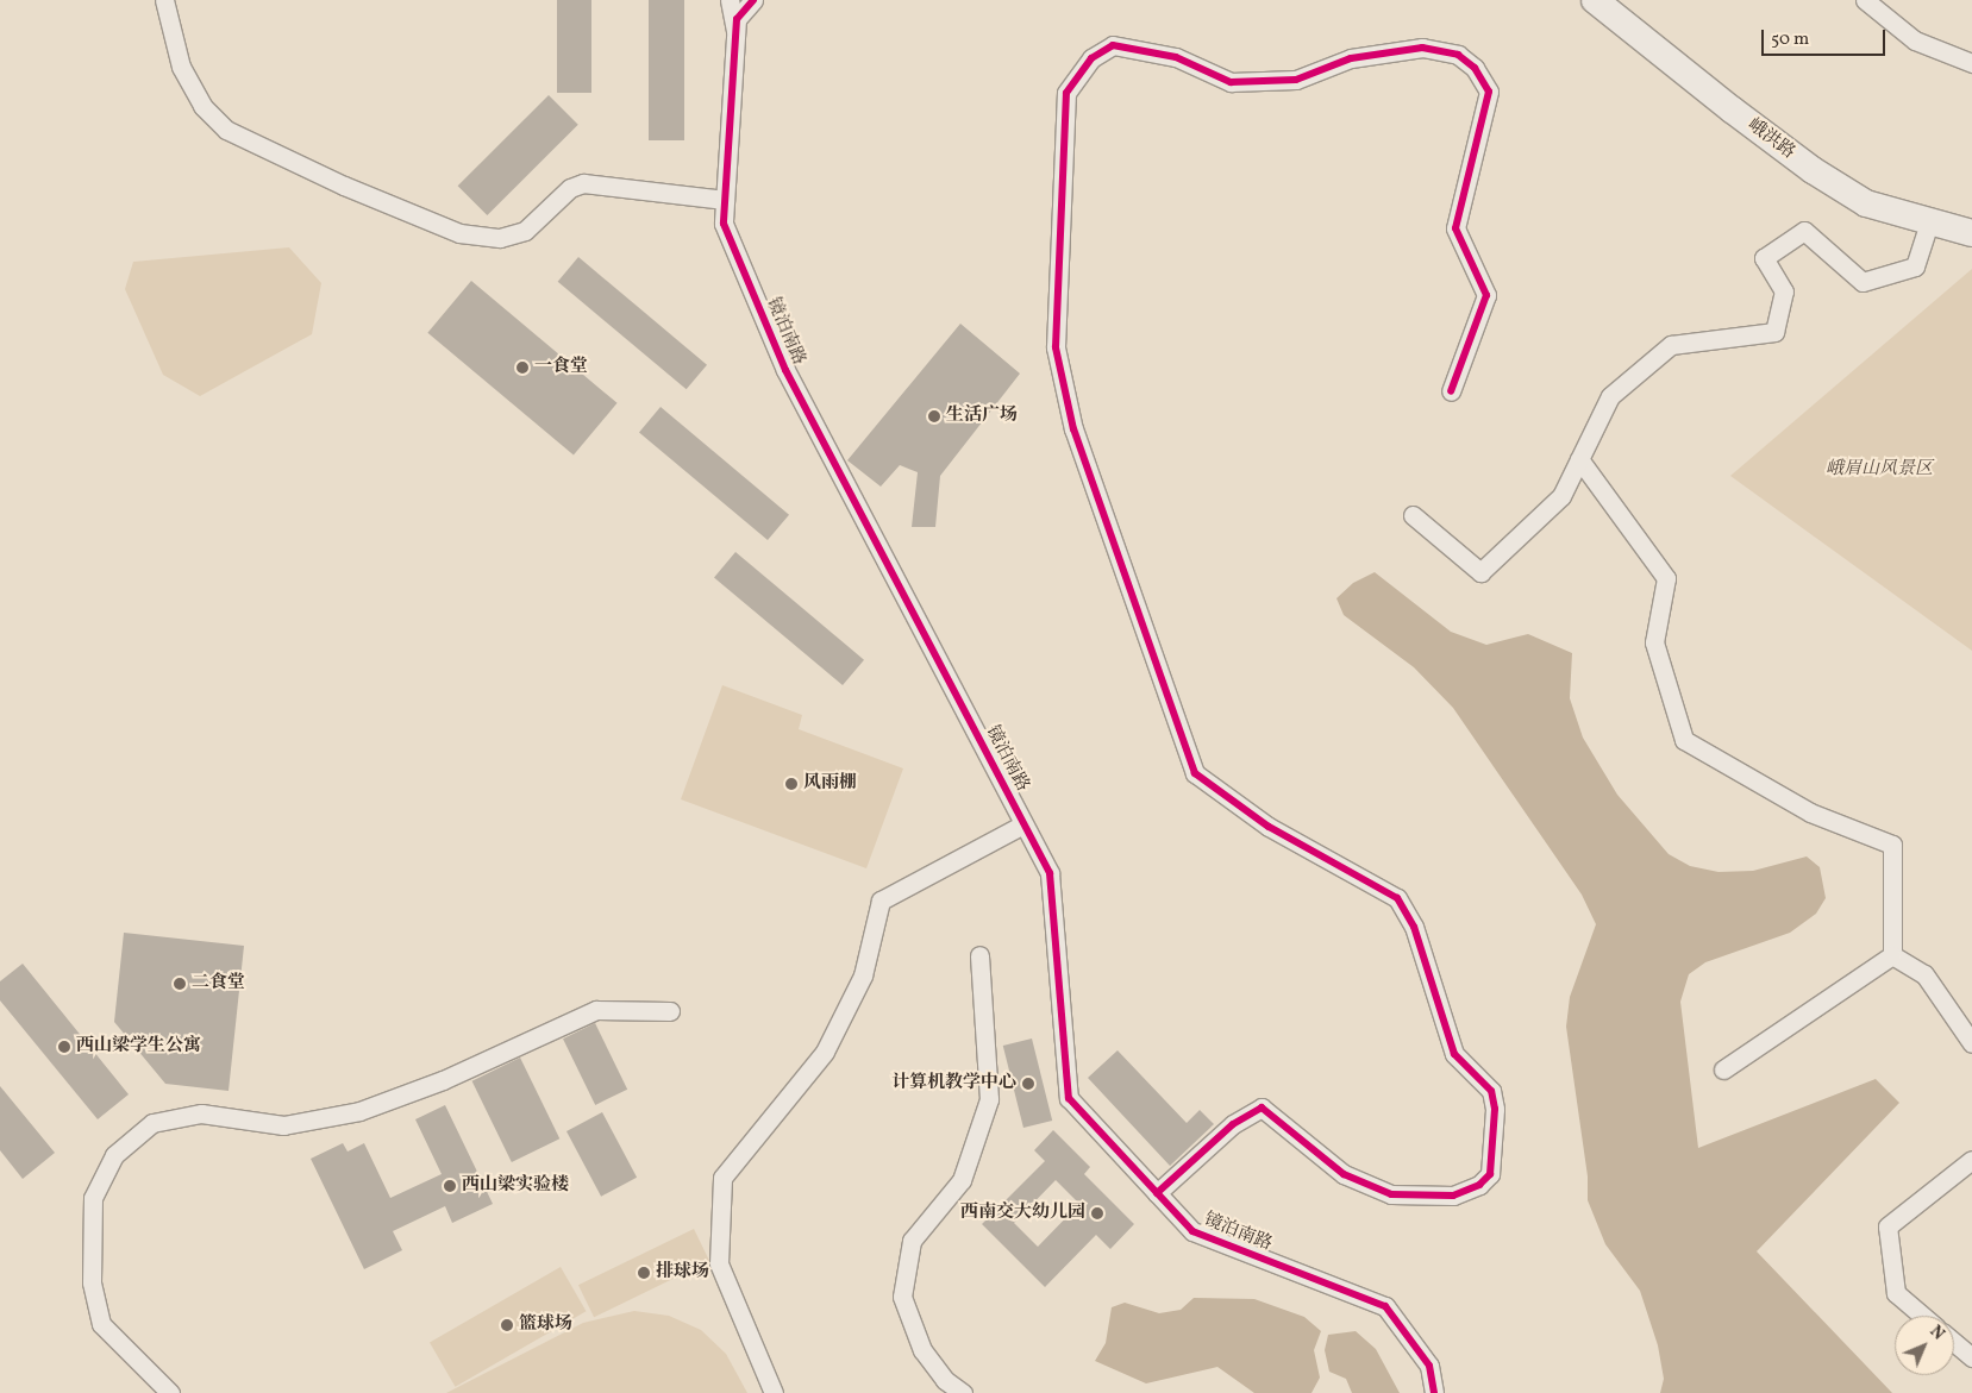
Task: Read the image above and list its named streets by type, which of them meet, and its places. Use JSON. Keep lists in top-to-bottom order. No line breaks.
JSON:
{"streets":{"main road":["峨洪路"],"street":["镜泊南路"]},"parks":["峨眉山风景区"],"places":["一食堂","生活广场","风雨棚","二食堂","西山梁学生公寓","计算机教学中心","西山梁实验楼","西南交大幼儿园","排球场","篮球场"],"scale_bar":"50 m","north":"top right"}
